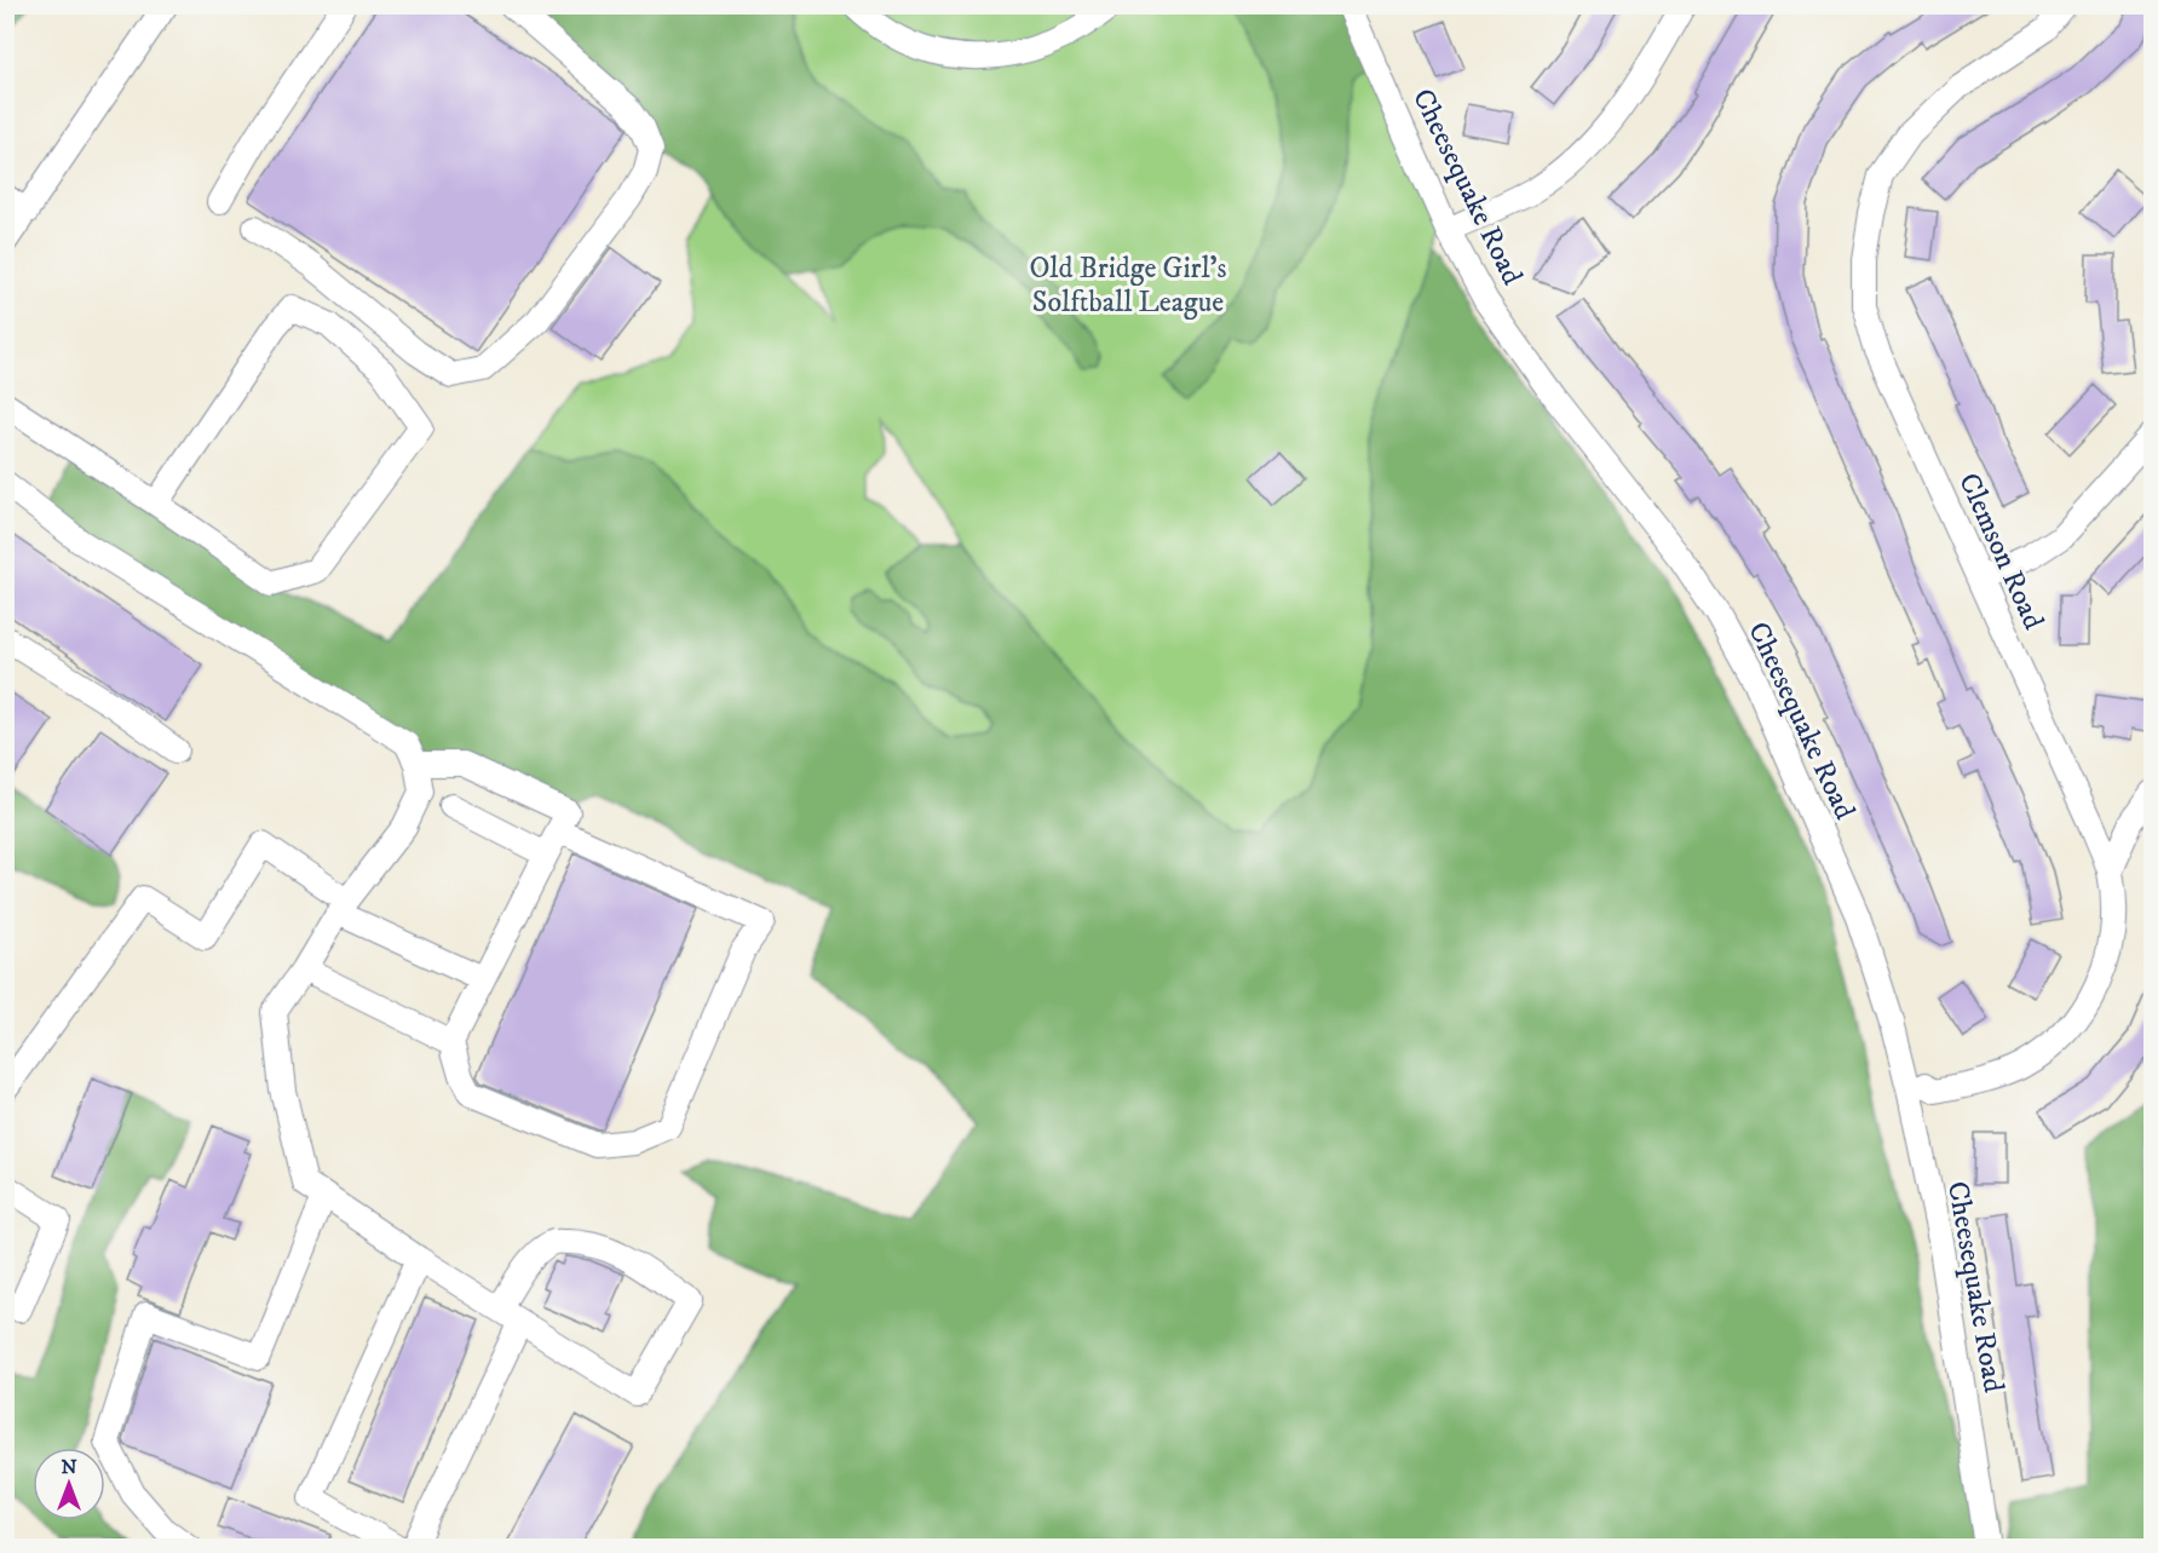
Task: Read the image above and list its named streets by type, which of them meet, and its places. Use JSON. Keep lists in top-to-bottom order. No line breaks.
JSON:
{"streets":{"street":["Cheesequake Road","Clemson Road"]},"parks":["Old Bridge Girl's Solftball League"],"north":"top"}
